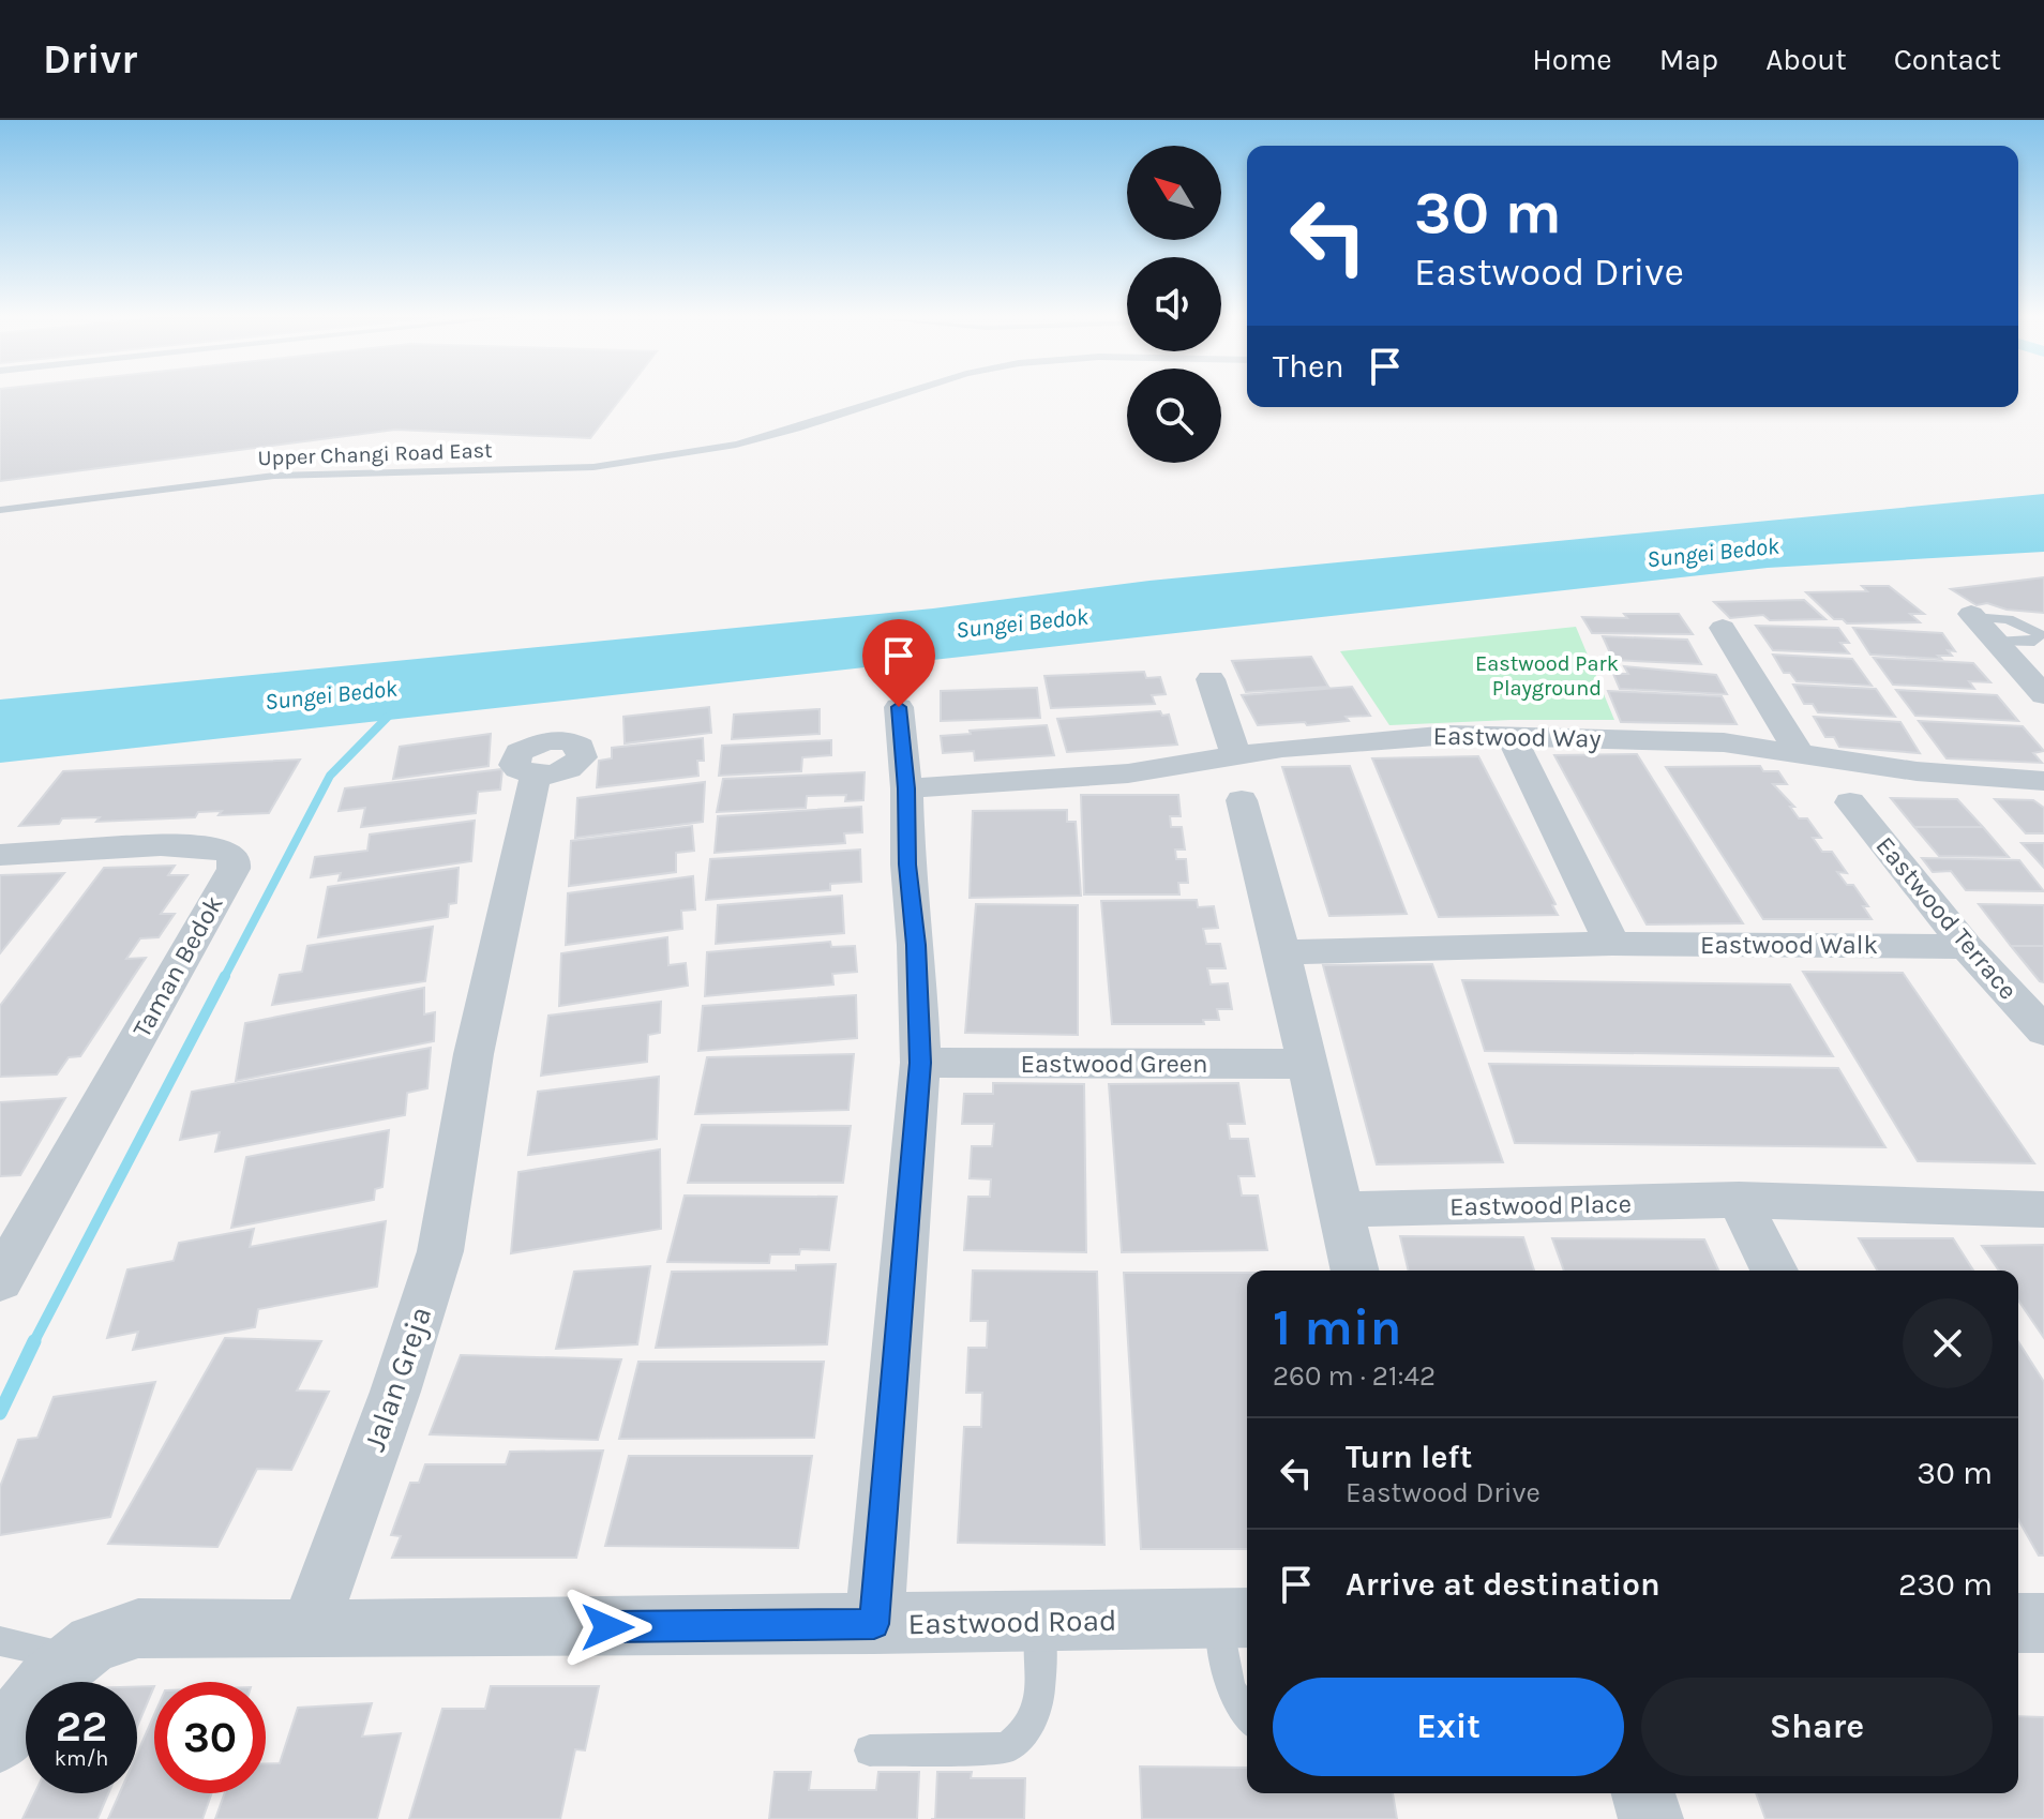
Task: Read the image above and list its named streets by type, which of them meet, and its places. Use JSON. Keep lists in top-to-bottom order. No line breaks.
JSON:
{"streets":{"street":["Eastwood Way","Eastwood Terrace","Eastwood Walk","Taman Bedok","Eastwood Green","Eastwood Place","Jalan Greja","Eastwood Road"],"lane":["Upper Changi Road East"]},"crossings":[["Eastwood Terrace","Eastwood Walk"],["Jalan Greja","Eastwood Road"]],"water":["Sungei Bedok"],"parks":["Eastwood Park Playground"],"north":"top left","page":{"header":"Drivr","nav":["Home","Map","About","Contact"],"turn":["30 m","Eastwood Drive"],"then":"Then","heading":["1 min","260 m · 21:42"],"list":[{"name":"Turn left","note":"Eastwood Drive","value":"30 m"},{"name":"Arrive at destination","value":"230 m"}],"buttons":["Exit","Share"],"speed":"22 km/h","limit":"30"}}
